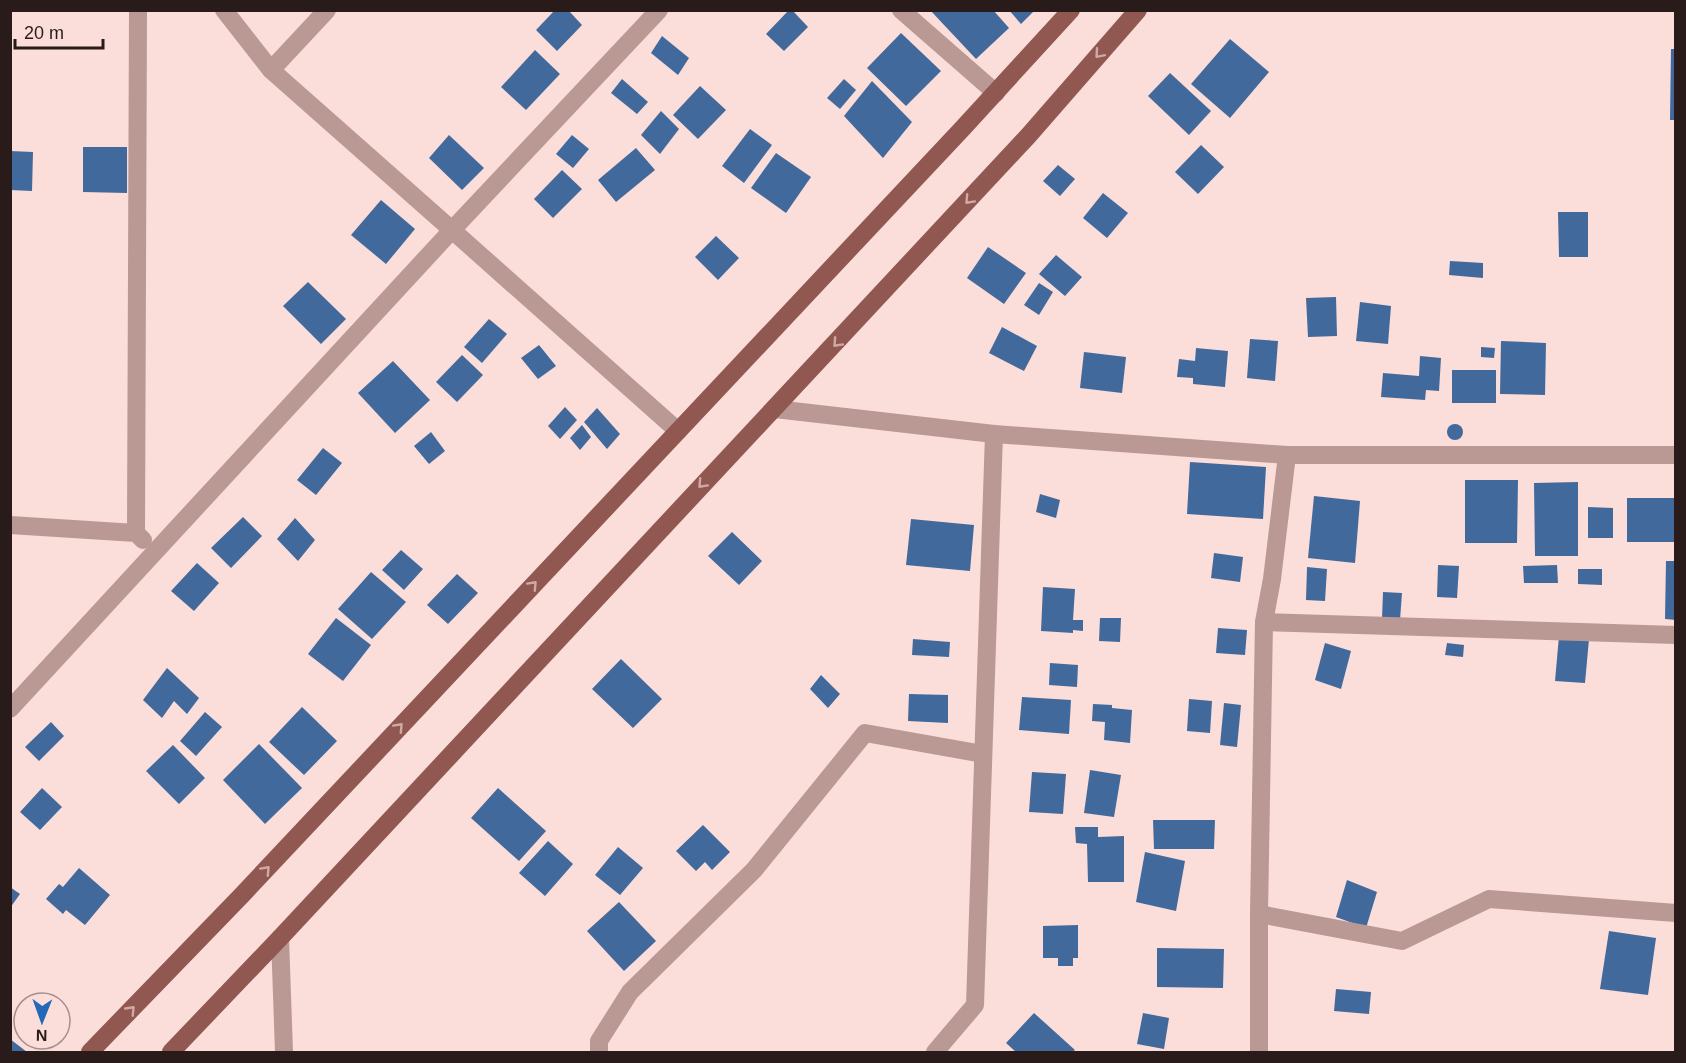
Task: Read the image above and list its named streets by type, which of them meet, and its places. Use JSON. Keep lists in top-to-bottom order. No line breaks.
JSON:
{"scale_bar":"20 m","north":"bottom"}
